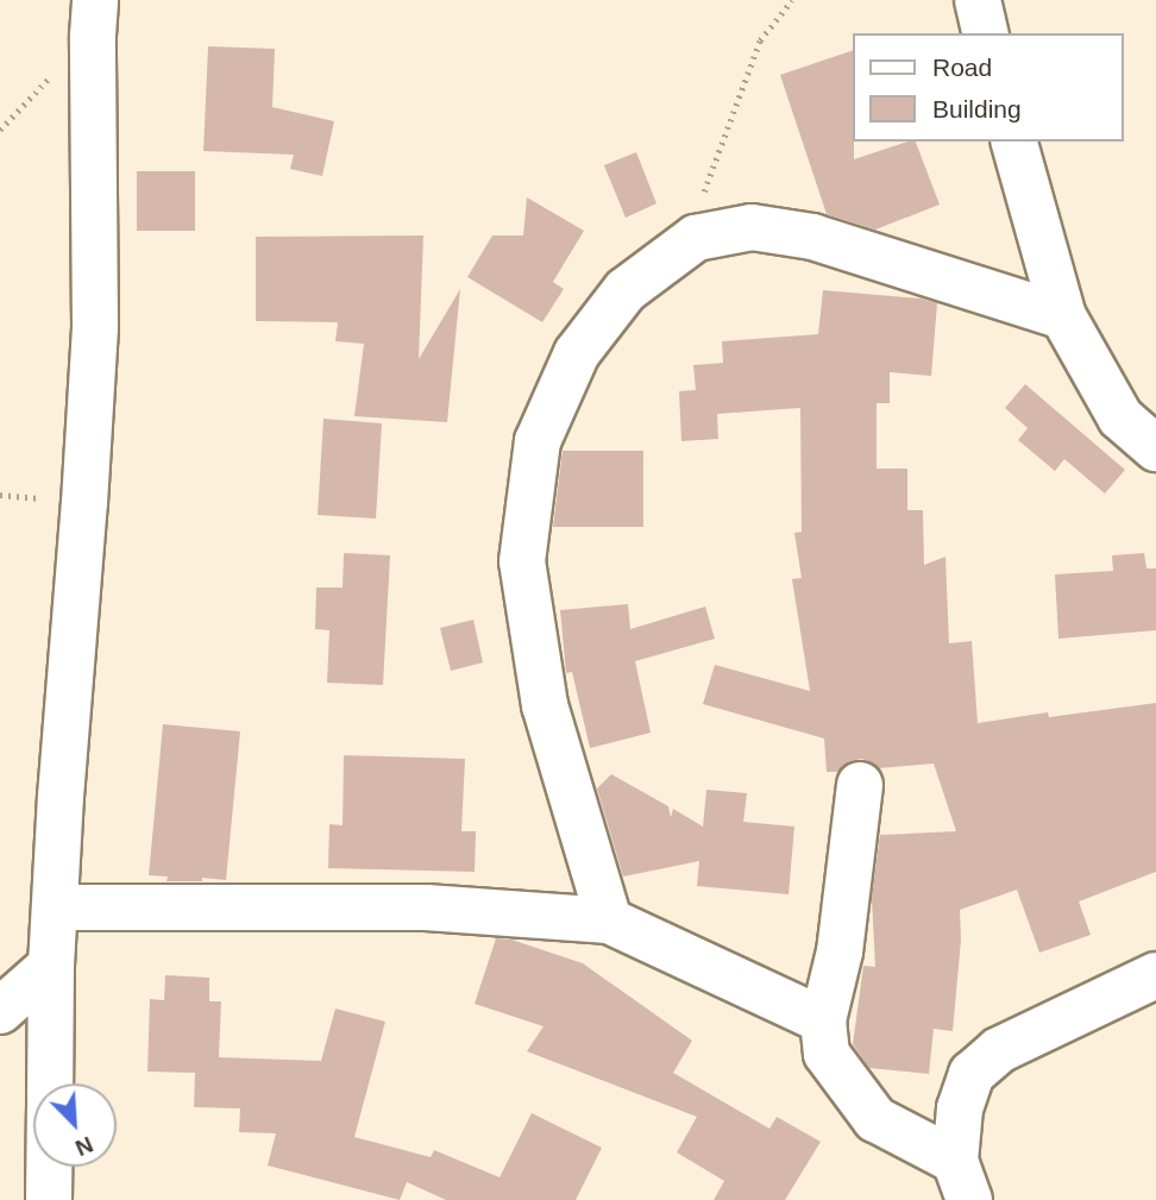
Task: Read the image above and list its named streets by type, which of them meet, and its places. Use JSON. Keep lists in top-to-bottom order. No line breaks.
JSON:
{"legend":["Road","Building"],"north":"bottom right"}
